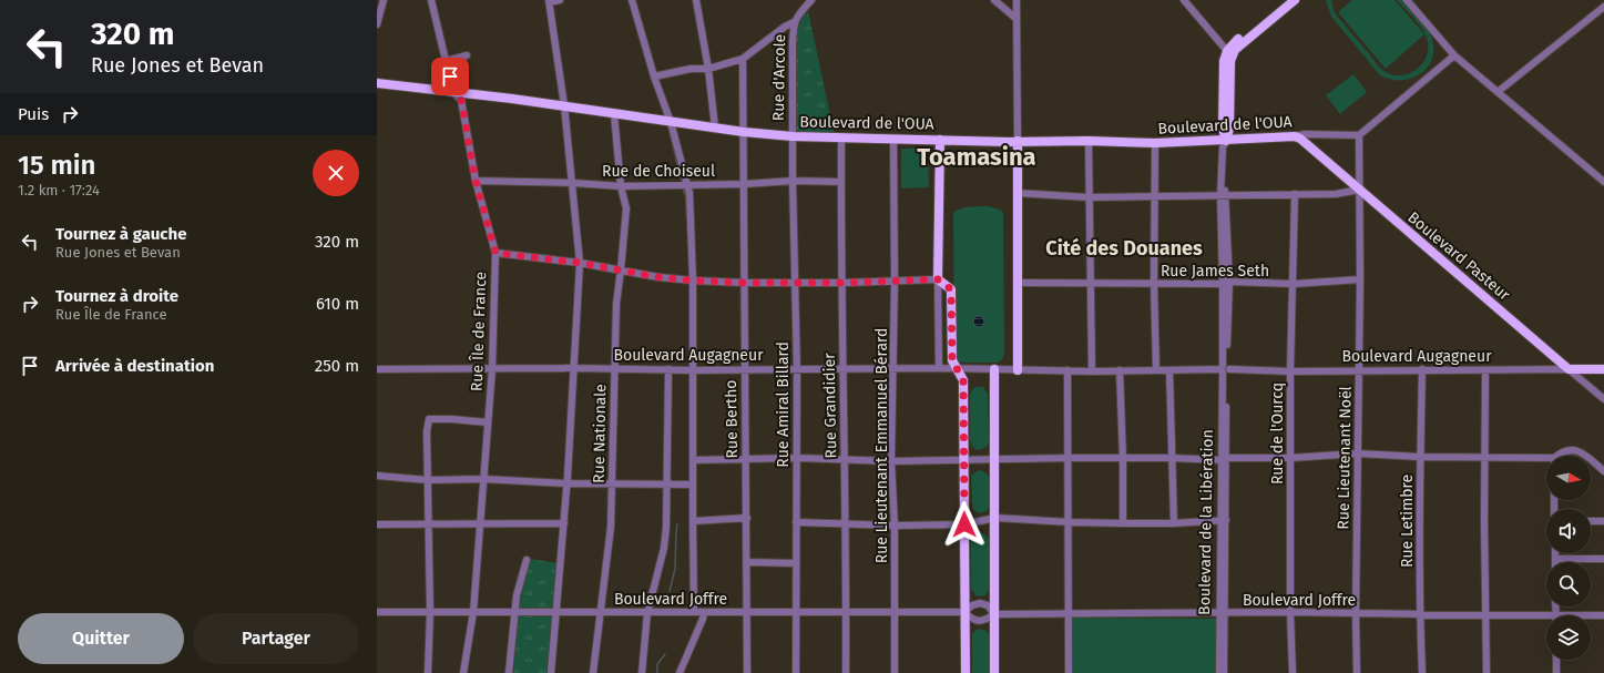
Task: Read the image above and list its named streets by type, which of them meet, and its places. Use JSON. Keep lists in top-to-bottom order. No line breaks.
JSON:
{"streets":{"main road":["Boulevard de l'OUA","Boulevard Pasteur","Boulevard Augagneur","Boulevard de la Libération"],"street":["Rue d'Arcole","Rue de Choiseul","Rue James Seth","Rue Île de France","Rue Amiral Billard","Rue Grandidier","Rue Bertho","Rue Nationale","Rue de l'Ourcq","Rue Lieutenant Emmanuel Bérard","Rue Lieutenant Noël","Rue Letimbre","Boulevard Joffre"]},"crossings":[["Rue d'Arcole","Boulevard de l'OUA"],["Rue d'Arcole","Rue Amiral Billard"],["Boulevard de l'OUA","Boulevard Pasteur"],["Boulevard de l'OUA","Rue Île de France"],["Boulevard de l'OUA","Rue Amiral Billard"],["Boulevard de l'OUA","Rue Grandidier"],["Boulevard de l'OUA","Rue Bertho"],["Boulevard de l'OUA","Rue Nationale"],["Boulevard de l'OUA","Rue Lieutenant Emmanuel Bérard"],["Boulevard de l'OUA","Rue Lieutenant Noël"],["Boulevard de l'OUA","Boulevard de la Libération"],["Rue de Choiseul","Rue Île de France"],["Rue de Choiseul","Rue Amiral Billard"],["Rue de Choiseul","Rue Grandidier"],["Rue de Choiseul","Rue Bertho"],["Rue de Choiseul","Rue Nationale"],["Boulevard Pasteur","Boulevard Augagneur"],["Boulevard Pasteur","Rue Lieutenant Noël"],["Rue James Seth","Rue de l'Ourcq"],["Rue James Seth","Rue Lieutenant Noël"],["Rue James Seth","Boulevard de la Libération"],["Rue Île de France","Boulevard Augagneur"],["Rue Île de France","Boulevard Joffre"],["Boulevard Augagneur","Rue Amiral Billard"],["Boulevard Augagneur","Rue Grandidier"],["Boulevard Augagneur","Rue Bertho"],["Boulevard Augagneur","Rue Nationale"],["Boulevard Augagneur","Rue de l'Ourcq"],["Boulevard Augagneur","Rue Lieutenant Emmanuel Bérard"],["Boulevard Augagneur","Rue Lieutenant Noël"],["Boulevard Augagneur","Rue Letimbre"],["Boulevard Augagneur","Boulevard de la Libération"],["Rue Amiral Billard","Boulevard Joffre"],["Rue Grandidier","Boulevard Joffre"],["Rue Bertho","Boulevard Joffre"],["Rue Nationale","Boulevard Joffre"],["Rue de l'Ourcq","Boulevard Joffre"],["Rue Lieutenant Emmanuel Bérard","Boulevard Joffre"],["Rue Lieutenant Noël","Boulevard Joffre"],["Rue Letimbre","Boulevard Joffre"],["Boulevard de la Libération","Boulevard Joffre"]],"districts":["Toamasina","Cité des Douanes"],"north":"right","page":{"turn":["320 m","Rue Jones et Bevan"],"then":"Puis","heading":["15 min","1.2 km · 17:24"],"list":[{"name":"Tournez à gauche","note":"Rue Jones et Bevan","value":"320 m"},{"name":"Tournez à droite","note":"Rue Île de France","value":"610 m"},{"name":"Arrivée à destination","value":"250 m"}],"buttons":["Quitter","Partager"]}}
